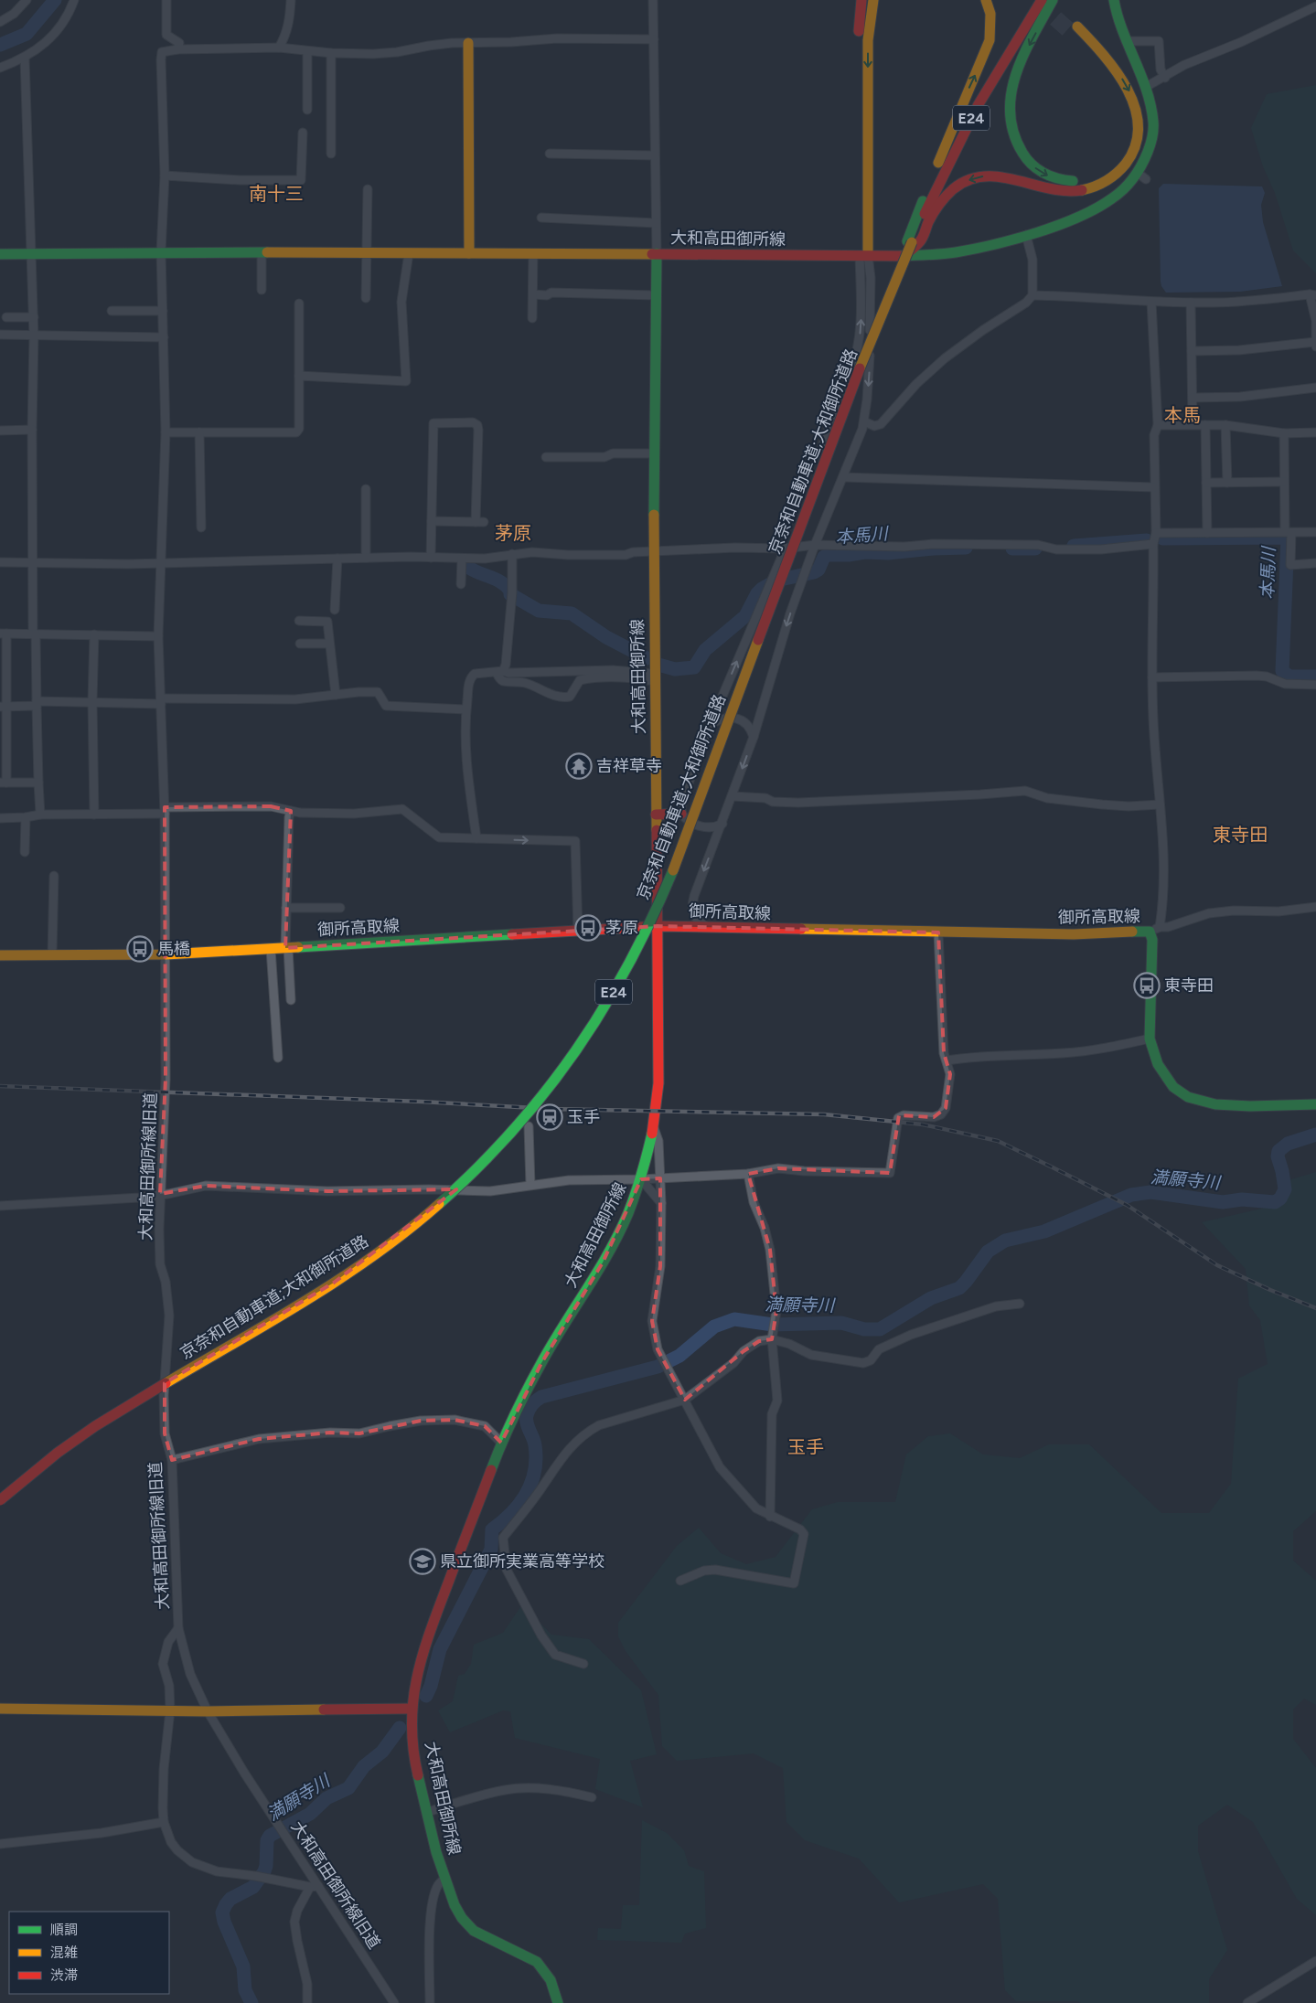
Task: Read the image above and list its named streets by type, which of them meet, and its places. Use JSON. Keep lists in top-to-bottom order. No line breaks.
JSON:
{"streets":{"main road":["E24","大和高田御所線","京奈和自動車道;大和御所道路","御所高取線"],"street":["大和高田御所線旧道"]},"crossings":[["大和高田御所線","御所高取線"],["御所高取線","大和高田御所線旧道"]],"districts":["南十三","本馬","茅原","東寺田","玉手"],"water":["本馬川","満願寺川"],"places":{"temple":["吉祥草寺"],"bus stop":["茅原","馬橋","東寺田"],"station":["玉手"],"school or university":["県立御所実業高等学校"]},"legend":["順調","混雑","渋滞"]}
